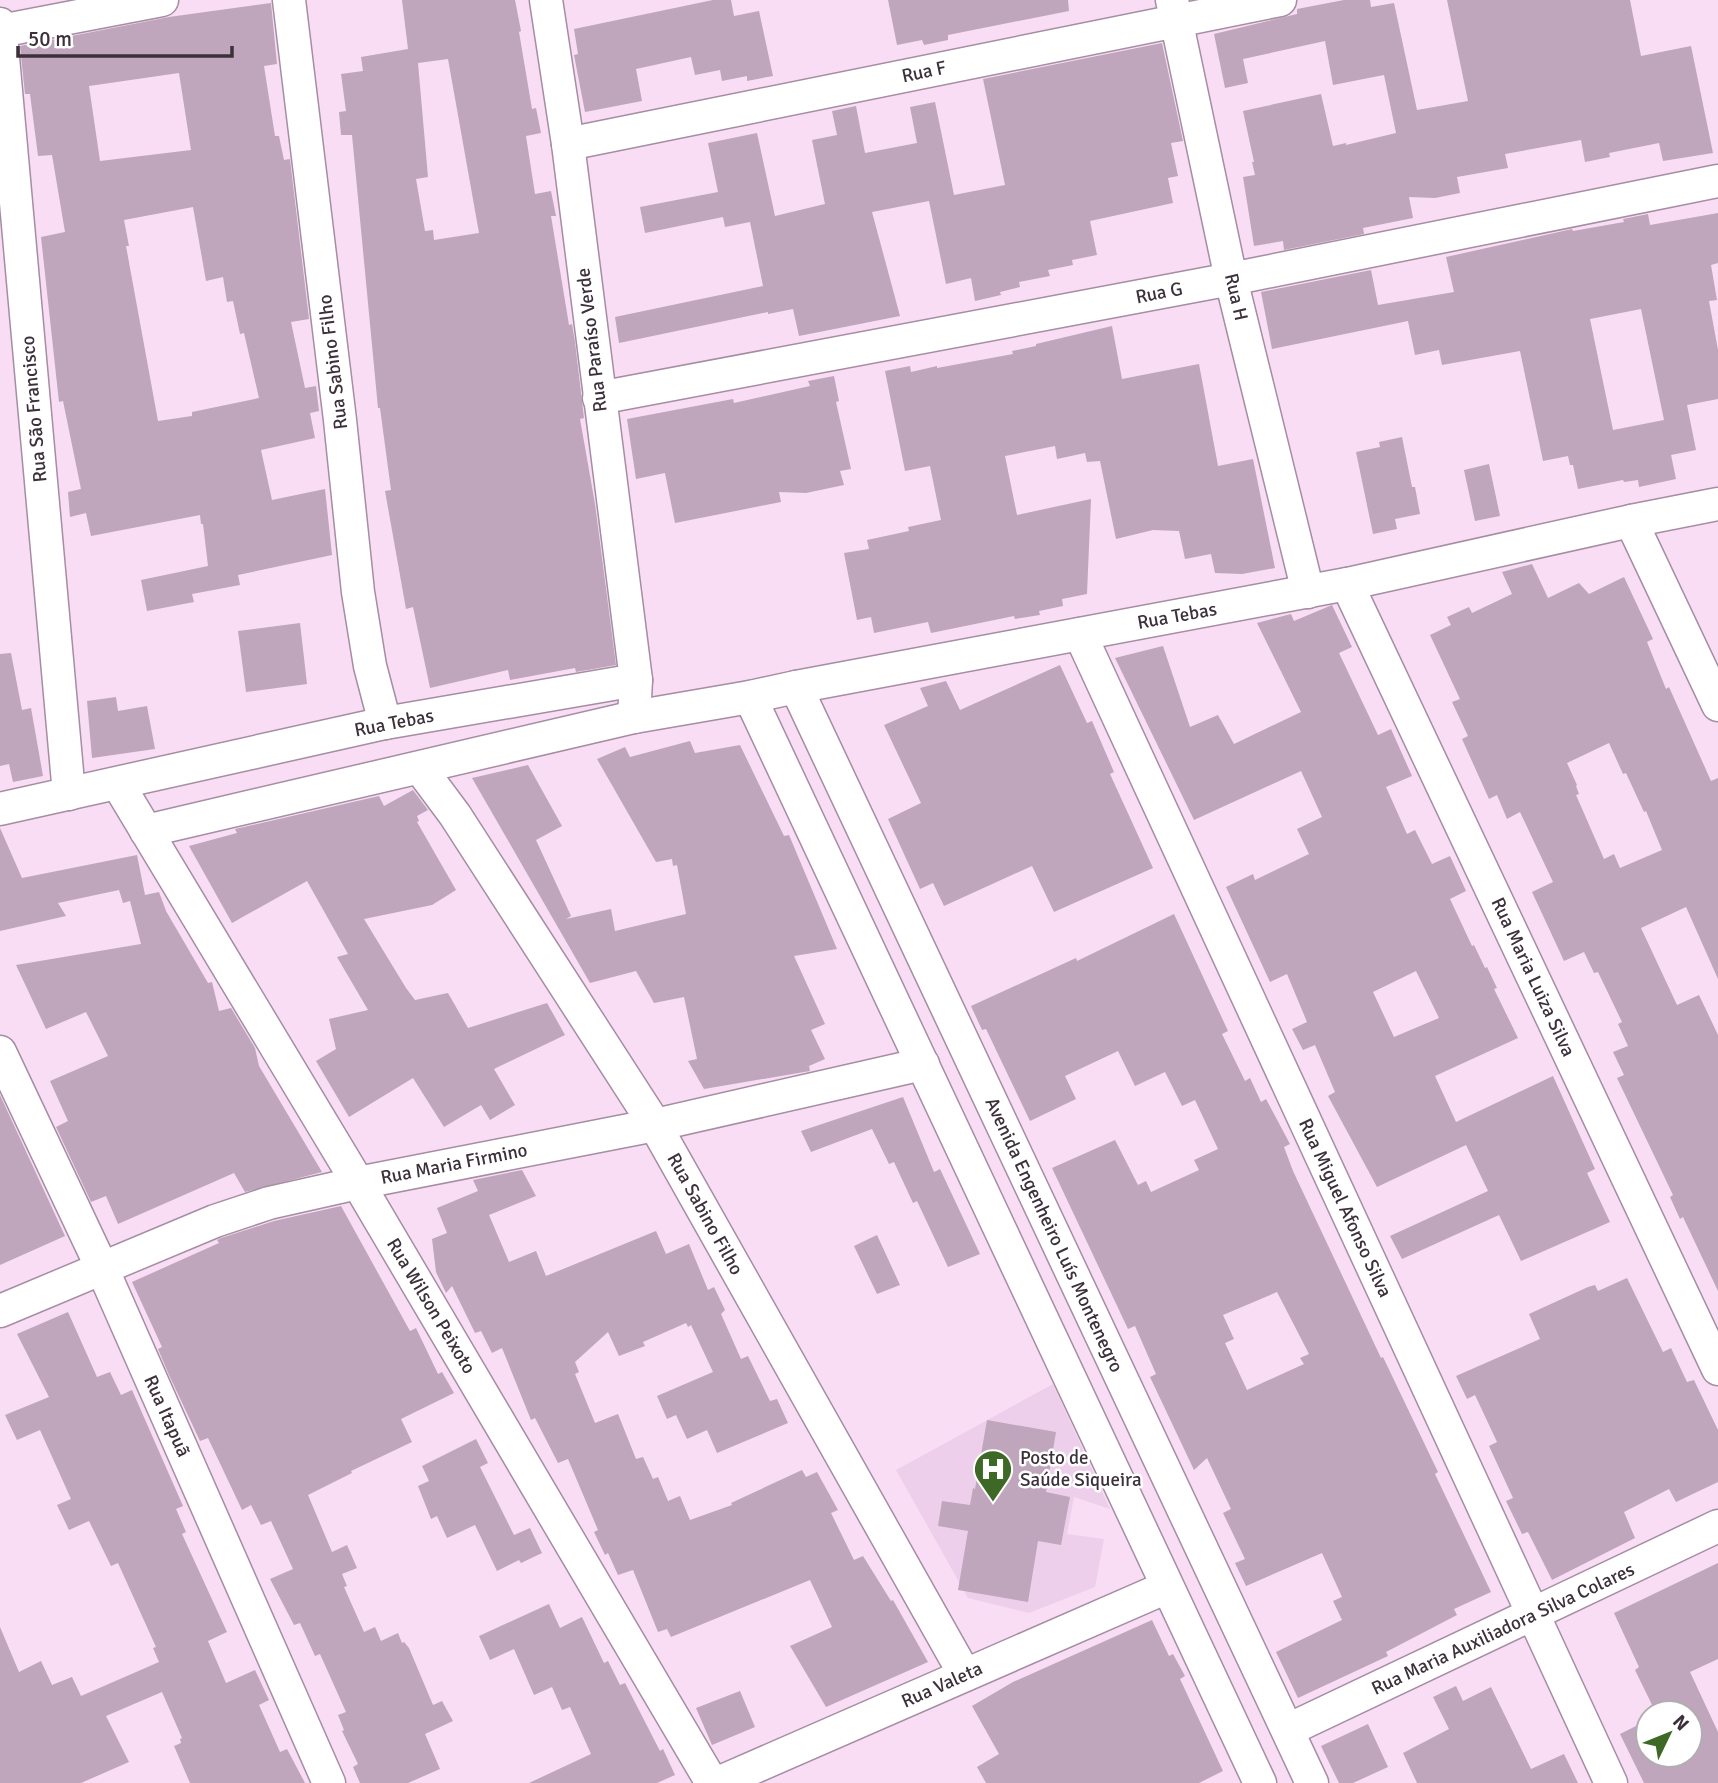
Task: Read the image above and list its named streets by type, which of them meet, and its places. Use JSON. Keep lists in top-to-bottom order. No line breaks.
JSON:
{"streets":{"street":["Rua F","Rua G","Rua H","Rua Paraíso Verde","Rua Sabino Filho","Rua São Francisco","Rua Tebas","Rua Maria Luiza Silva","Rua Maria Firmino","Rua Miguel Afonso Silva","Avenida Engenheiro Luís Montenegro","Rua Wilson Peixoto","Rua Itapuã","Rua Maria Auxiliadora Silva Colares","Rua Valeta"]},"crossings":[["Rua F","Rua H"],["Rua F","Rua Paraíso Verde"],["Rua G","Rua H"],["Rua G","Rua Paraíso Verde"],["Rua H","Rua Tebas"],["Rua Paraíso Verde","Rua Tebas"],["Rua Sabino Filho","Rua Tebas"],["Rua Sabino Filho","Rua Maria Firmino"],["Rua Sabino Filho","Rua Valeta"],["Rua São Francisco","Rua Tebas"],["Rua Tebas","Rua Maria Luiza Silva"],["Rua Tebas","Rua Miguel Afonso Silva"],["Rua Tebas","Avenida Engenheiro Luís Montenegro"],["Rua Tebas","Rua Wilson Peixoto"],["Rua Maria Firmino","Rua Wilson Peixoto"],["Rua Maria Firmino","Rua Itapuã"],["Rua Miguel Afonso Silva","Rua Maria Auxiliadora Silva Colares"],["Avenida Engenheiro Luís Montenegro","Rua Maria Auxiliadora Silva Colares"]],"places":{"hospital":["Posto de Saúde Siqueira"]},"scale_bar":"50 m","north":"top right"}
